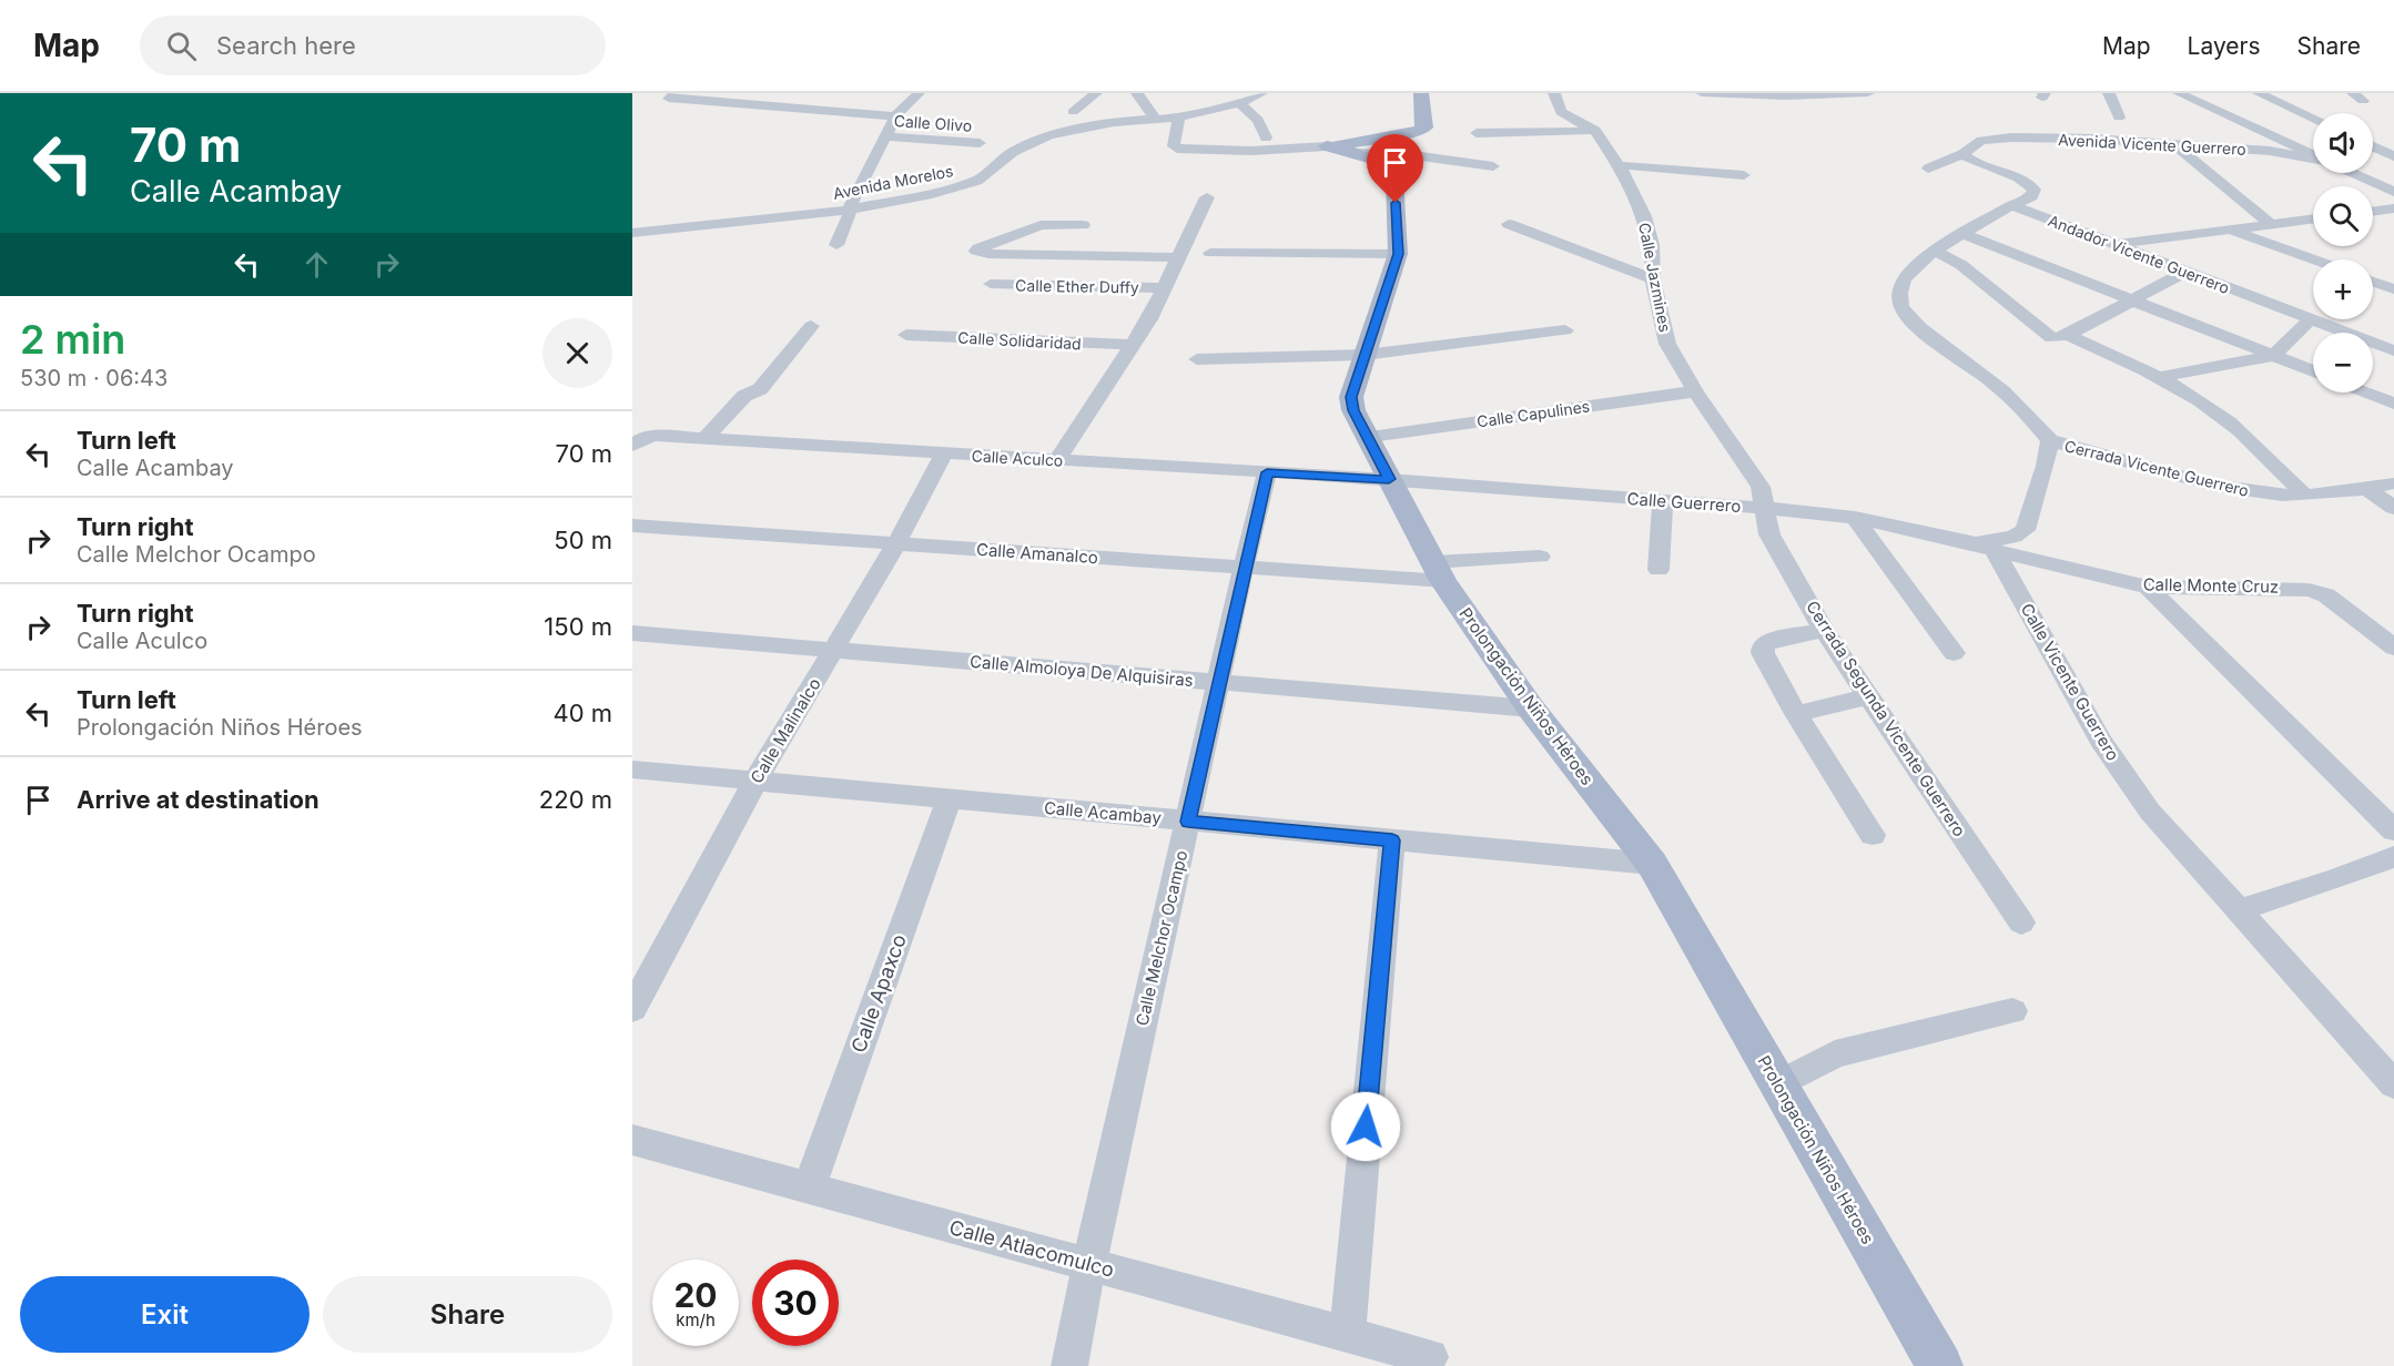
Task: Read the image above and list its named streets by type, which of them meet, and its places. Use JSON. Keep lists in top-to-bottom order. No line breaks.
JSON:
{"streets":{"main road":["Prolongación Niños Héroes"],"street":["Calle Olivo","Avenida Vicente Guerrero","Avenida Morelos","Andador Vicente Guerrero","Calle Jazmines","Calle Ether Duffy","Calle Solidaridad","Calle Capulines","Calle Aculco","Cerrada Vicente Guerrero","Calle Guerrero","Calle Amanalco","Calle Monte Cruz","Calle Almoloya De Alquisiras","Calle Vicente Guerrero","Cerrada Segunda Vicente Guerrero","Calle Malinalco","Calle Acambay","Calle Melchor Ocampo","Calle Apaxco","Calle Atlacomulco"]},"crossings":[["Avenida Vicente Guerrero","Andador Vicente Guerrero"],["Calle Jazmines","Calle Capulines"],["Calle Jazmines","Calle Guerrero"],["Calle Jazmines","Cerrada Segunda Vicente Guerrero"],["Calle Capulines","Prolongación Niños Héroes"],["Calle Aculco","Calle Guerrero"],["Calle Aculco","Prolongación Niños Héroes"],["Calle Aculco","Calle Malinalco"],["Calle Aculco","Calle Melchor Ocampo"],["Calle Guerrero","Calle Monte Cruz"],["Calle Guerrero","Calle Vicente Guerrero"],["Calle Guerrero","Prolongación Niños Héroes"],["Calle Guerrero","Cerrada Segunda Vicente Guerrero"],["Calle Amanalco","Prolongación Niños Héroes"],["Calle Amanalco","Calle Malinalco"],["Calle Amanalco","Calle Melchor Ocampo"],["Calle Monte Cruz","Calle Vicente Guerrero"],["Calle Almoloya De Alquisiras","Prolongación Niños Héroes"],["Calle Almoloya De Alquisiras","Calle Malinalco"],["Calle Almoloya De Alquisiras","Calle Melchor Ocampo"],["Prolongación Niños Héroes","Calle Acambay"],["Calle Malinalco","Calle Acambay"],["Calle Acambay","Calle Melchor Ocampo"],["Calle Acambay","Calle Apaxco"],["Calle Melchor Ocampo","Calle Atlacomulco"],["Calle Apaxco","Calle Atlacomulco"]],"page":{"header":"Map","search":"Search here","nav":["Map","Layers","Share"],"turn":["70 m","Calle Acambay"],"map_buttons":["+","−"],"heading":["2 min","530 m · 06:43"],"list":[{"name":"Turn left","note":"Calle Acambay","value":"70 m"},{"name":"Turn right","note":"Calle Melchor Ocampo","value":"50 m"},{"name":"Turn right","note":"Calle Aculco","value":"150 m"},{"name":"Turn left","note":"Prolongación Niños Héroes","value":"40 m"},{"name":"Arrive at destination","value":"220 m"}],"speed":"20 km/h","limit":"30","buttons":["Exit","Share"]}}
